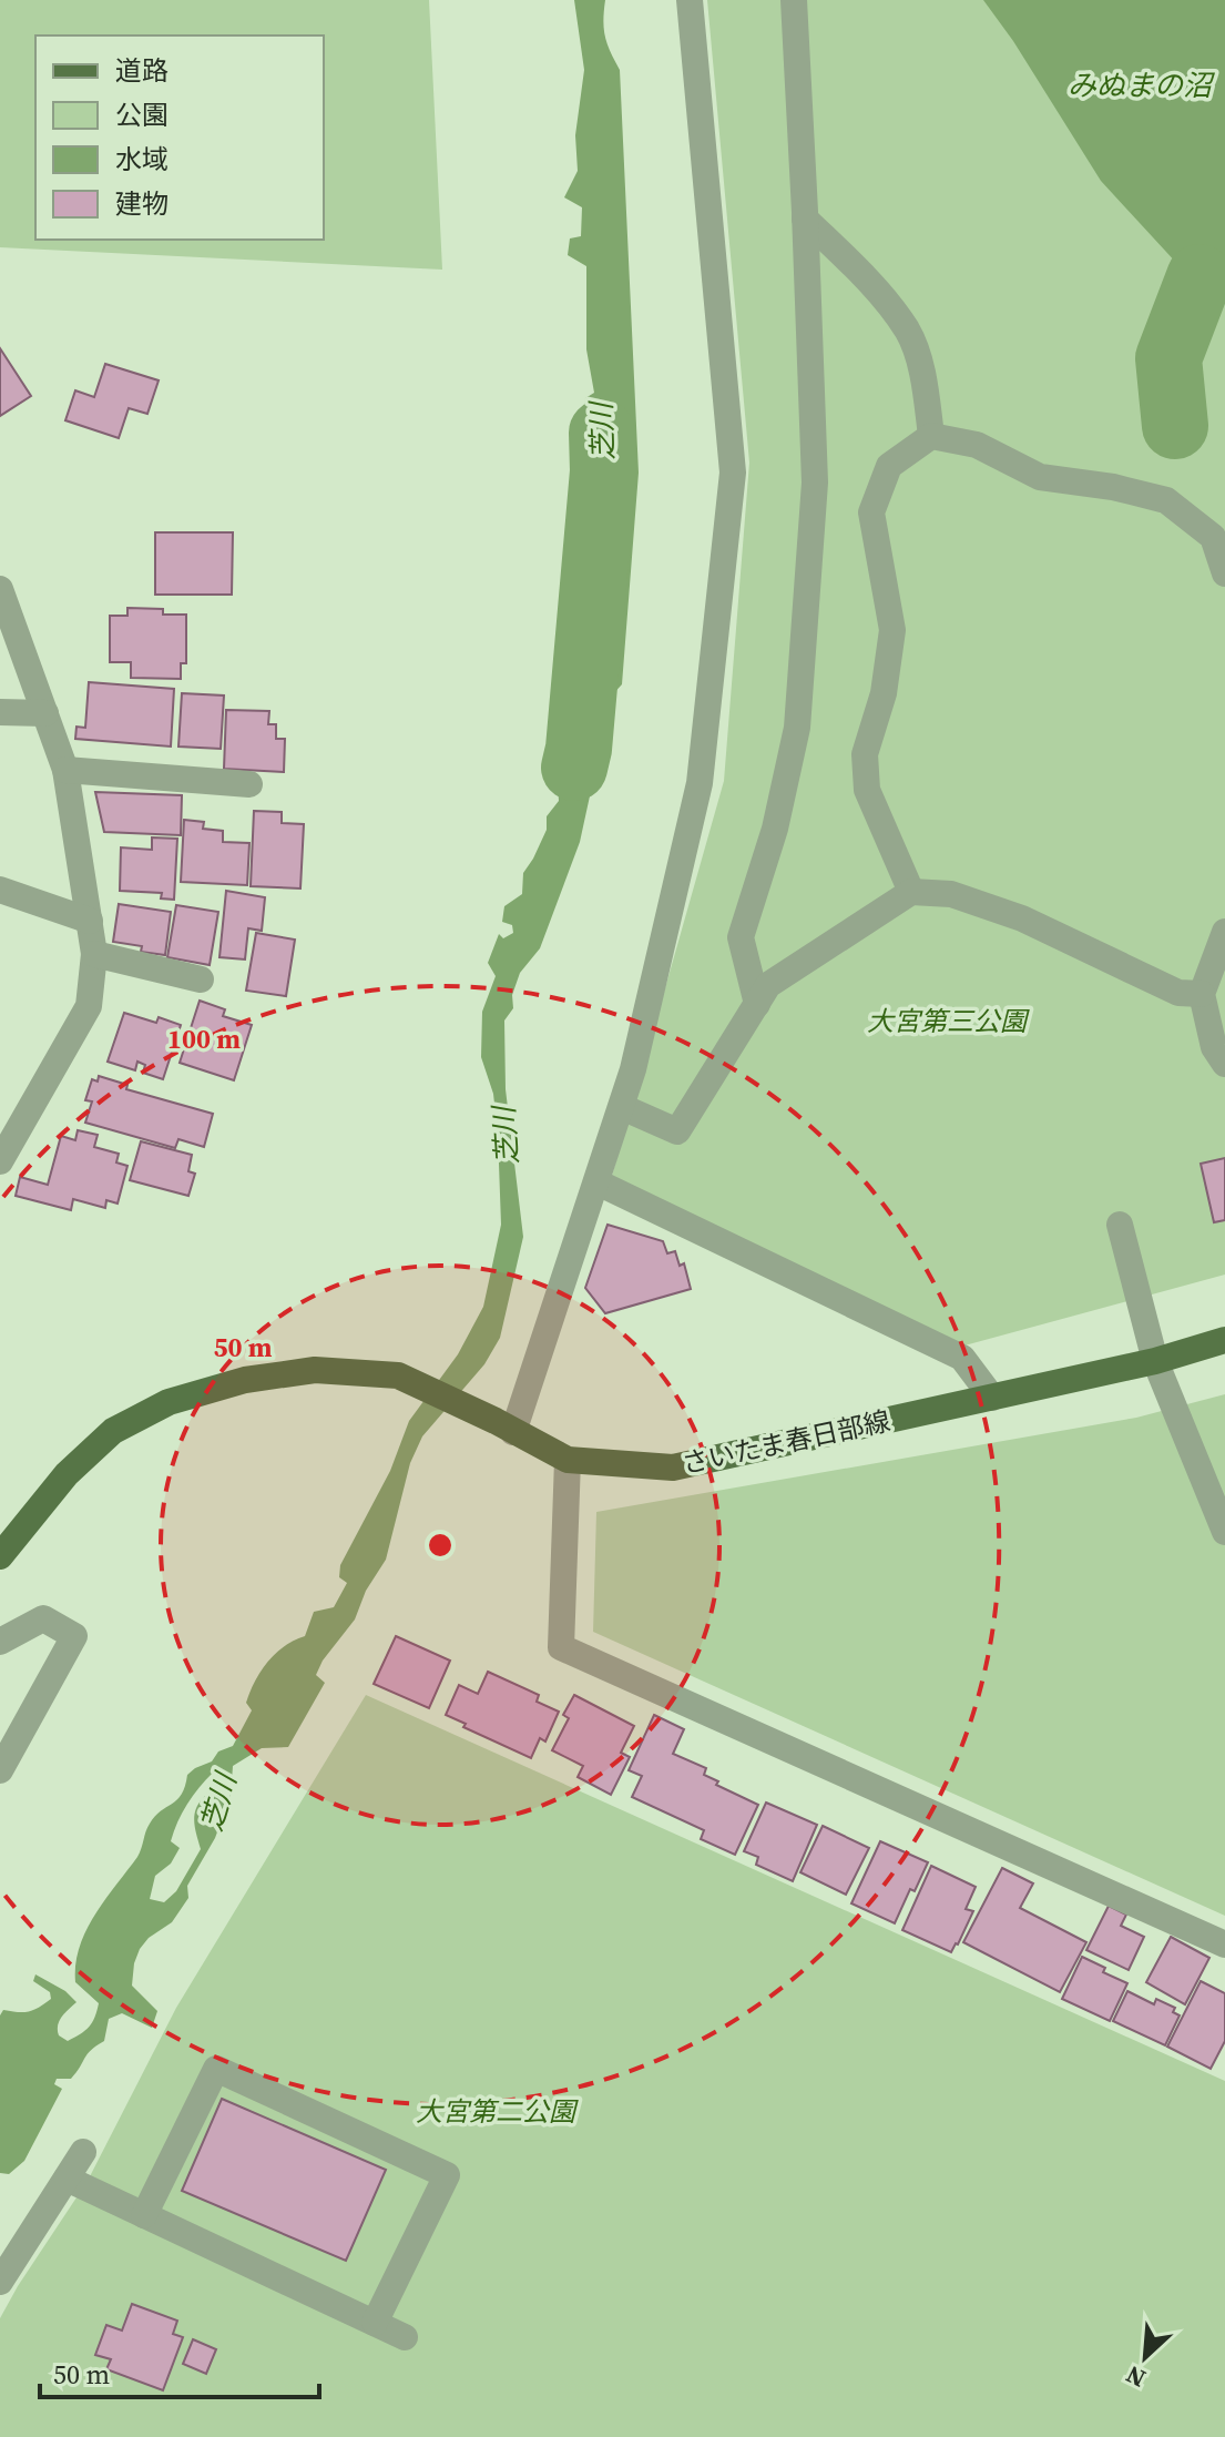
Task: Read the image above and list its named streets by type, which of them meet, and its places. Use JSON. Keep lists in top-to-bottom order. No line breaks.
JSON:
{"streets":{"main road":["さいたま春日部線"]},"water":["みぬまの沼","芝川"],"parks":["大宮第三公園","大宮第二公園"],"legend":["道路","公園","水域","建物"],"scale_bar":"50 m","north":"bottom left","rings":["100 m","50 m"]}
